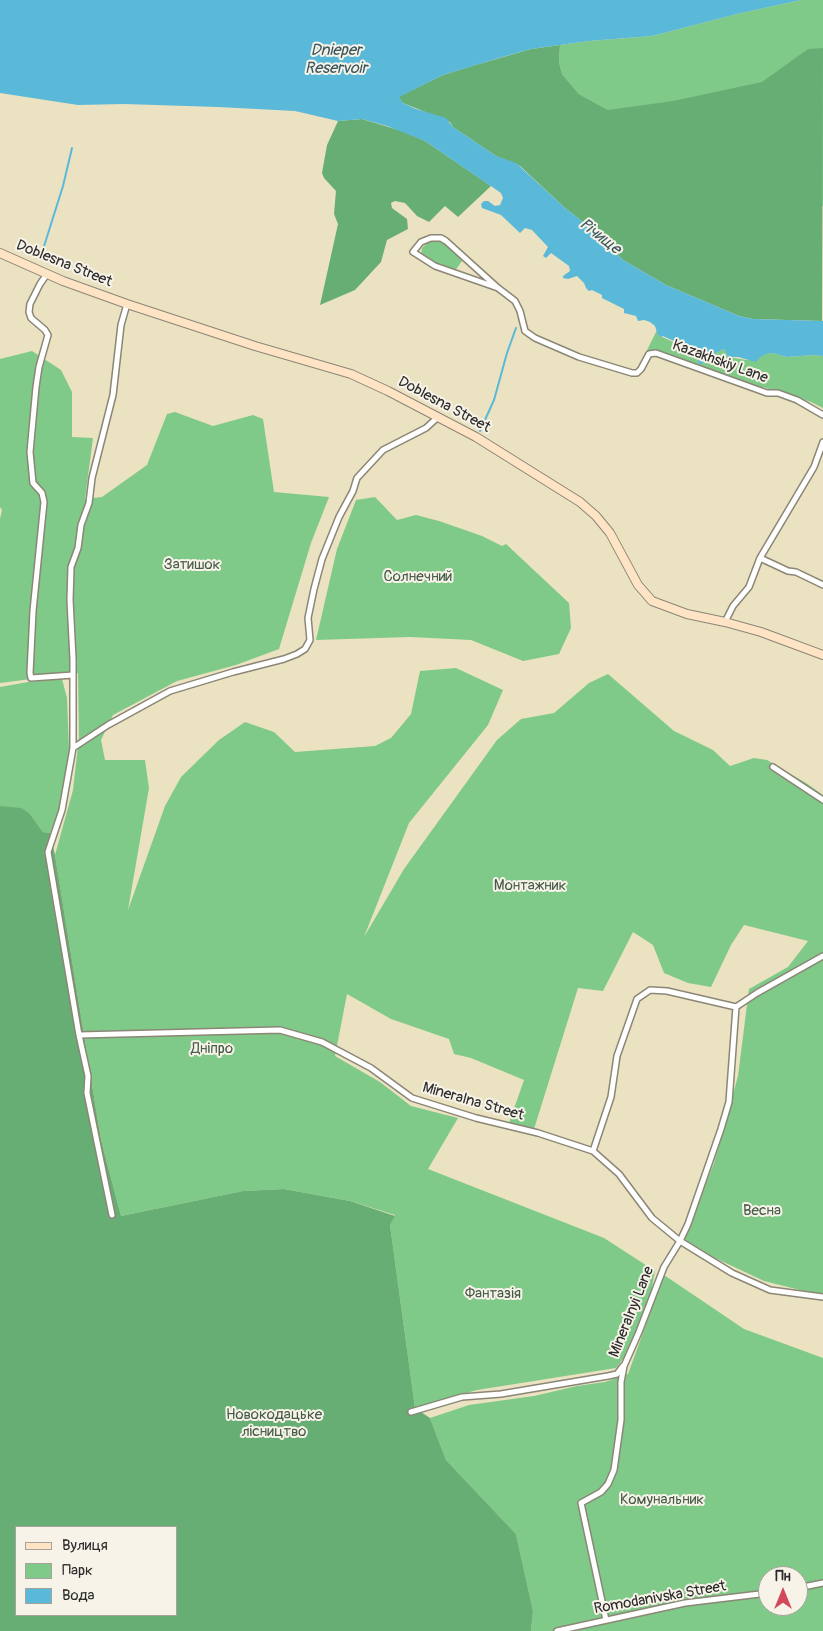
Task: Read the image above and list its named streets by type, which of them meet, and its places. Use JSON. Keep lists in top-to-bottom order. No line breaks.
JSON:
{"streets":{"street":["Doblesna Street","Kazakhskiy Lane","Mineralna Street","Mineralnyi Lane","Romodanivska Street"]},"crossings":[["Mineralna Street","Mineralnyi Lane"],["Mineralnyi Lane","Romodanivska Street"]],"water":["Dnieper Reservoir","Річище"],"parks":["Затишок","Солнечний","Монтажник","Дніпро","Весна","Фантазія","Новокодацьке лісництво","Комунальник"],"legend":["Вулиця","Парк","Вода"],"north":"top"}
